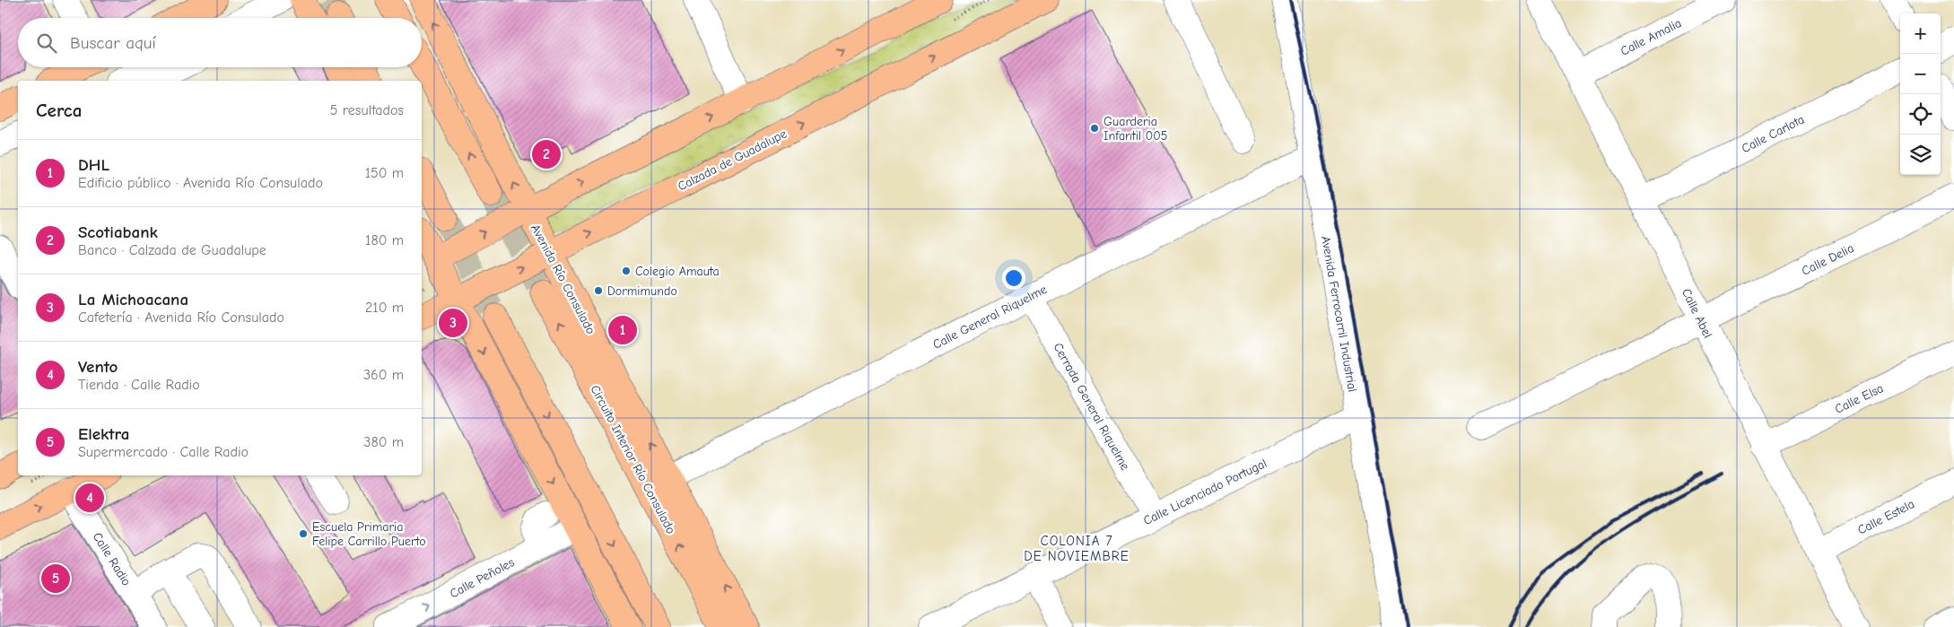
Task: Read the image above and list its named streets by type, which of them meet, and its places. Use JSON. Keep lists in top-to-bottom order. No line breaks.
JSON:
{"streets":{"main road":["Calzada de Guadalupe","Avenida Río Consulado","Circuito Interior Río Consulado"],"street":["Calle Amalia","Calle Carlota","Calle Delia","Calle Abel","Avenida Ferrocarril Industrial","Calle General Riquelme","Calle Elsa","Cerrada General Riquelme","Calle Licenciado Portugal","Calle Estela","Calle Radio","Calle Peñoles"]},"crossings":[["Calle Amalia","Calle Abel"],["Calle Carlota","Calle Abel"],["Calzada de Guadalupe","Avenida Río Consulado"],["Calle Delia","Calle Abel"],["Avenida Río Consulado","Calle General Riquelme"],["Calle Abel","Calle Elsa"],["Calle Abel","Calle Estela"],["Avenida Ferrocarril Industrial","Calle General Riquelme"],["Avenida Ferrocarril Industrial","Calle Licenciado Portugal"],["Calle General Riquelme","Cerrada General Riquelme"],["Cerrada General Riquelme","Calle Licenciado Portugal"]],"one_way":["Calle Peñoles"],"districts":["COLONIA 7 DE NOVIEMBRE"],"places":["Guarderia Infantil 005","Colegio Amauta","Dormimundo","Escuela Primaria Felipe Carrillo Puerto"],"page":{"map_buttons":["+","−"],"search":"Buscar aquí","heading":["Cerca","5 resultados"],"pins":["2","3","1","4","5"],"list":[{"mark":"1","name":"DHL","note":"Edificio público · Avenida Río Consulado","value":"150 m"},{"mark":"2","name":"Scotiabank","note":"Banco · Calzada de Guadalupe","value":"180 m"},{"mark":"3","name":"La Michoacana","note":"Cafetería · Avenida Río Consulado","value":"210 m"},{"mark":"4","name":"Vento","note":"Tienda · Calle Radio","value":"360 m"},{"mark":"5","name":"Elektra","note":"Supermercado · Calle Radio","value":"380 m"}]}}
